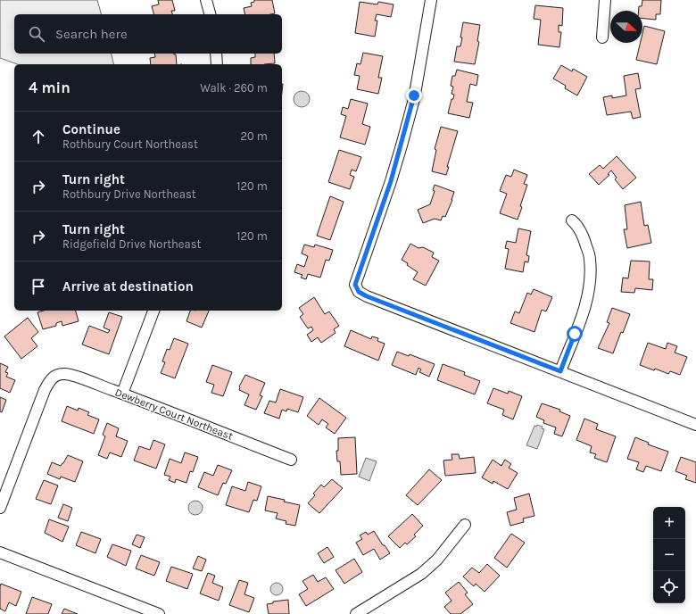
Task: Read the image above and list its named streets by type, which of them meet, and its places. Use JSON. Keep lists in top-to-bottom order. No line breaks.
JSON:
{"streets":{"street":["Dewberry Court Northeast"]},"north":"right","page":{"search":"Search here","heading":["4 min","Walk · 260 m"],"list":[["Continue","Rothbury Court Northeast","20 m"],["Turn right","Rothbury Drive Northeast","120 m"],["Turn right","Ridgefield Drive Northeast","120 m"],"Arrive at destination"],"map_buttons":["+","−"]}}
